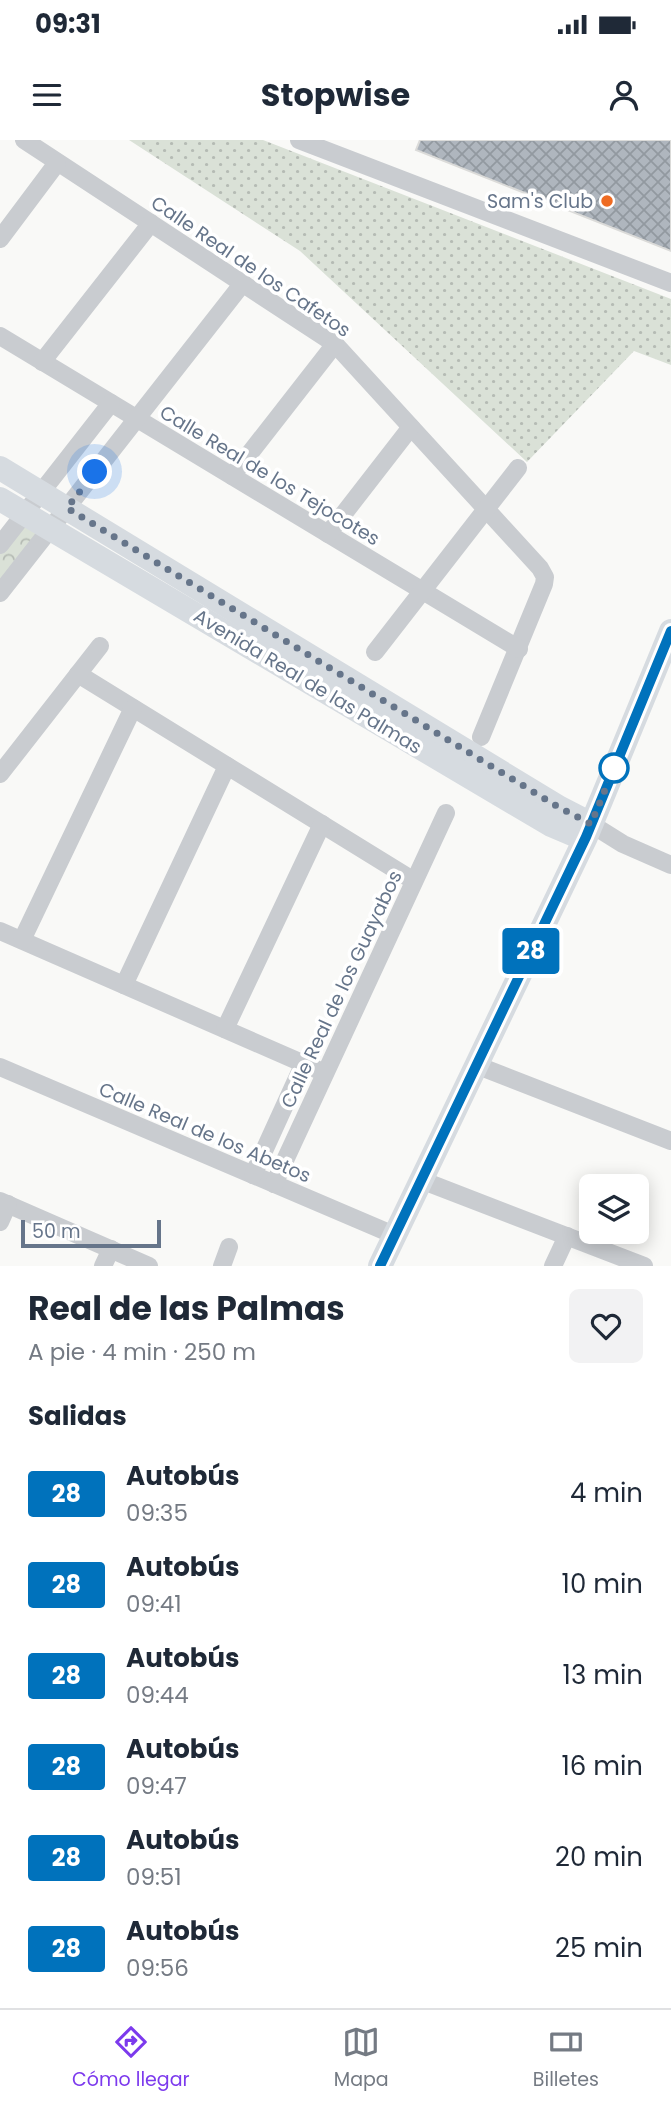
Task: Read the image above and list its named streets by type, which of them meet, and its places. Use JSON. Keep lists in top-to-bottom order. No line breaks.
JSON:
{"streets":{"street":["Calle Real de los Cafetos","Calle Real de los Tejocotes","Avenida Real de las Palmas","Calle Real de los Guayabos","Calle Real de los Abetos"]},"crossings":[["Calle Real de los Cafetos","Calle Real de los Tejocotes"],["Calle Real de los Guayabos","Calle Real de los Abetos"]],"places":["Sam's Club"],"lines":["bus line 28"],"scale_bar":"50 m","page":{"status":"09:31","header":"Stopwise","on_map":"28","scale":"50 m","heading":[["Real de las Palmas","A pie · 4 min · 250 m"],"Salidas"],"list":[{"mark":"28","name":"Autobús","note":"09:35","value":"4 min"},{"mark":"28","name":"Autobús","note":"09:41","value":"10 min"},{"mark":"28","name":"Autobús","note":"09:44","value":"13 min"},{"mark":"28","name":"Autobús","note":"09:47","value":"16 min"},{"mark":"28","name":"Autobús","note":"09:51","value":"20 min"},{"mark":"28","name":"Autobús","note":"09:56","value":"25 min"}],"tabs":["Cómo llegar","Mapa","Billetes"]}}
